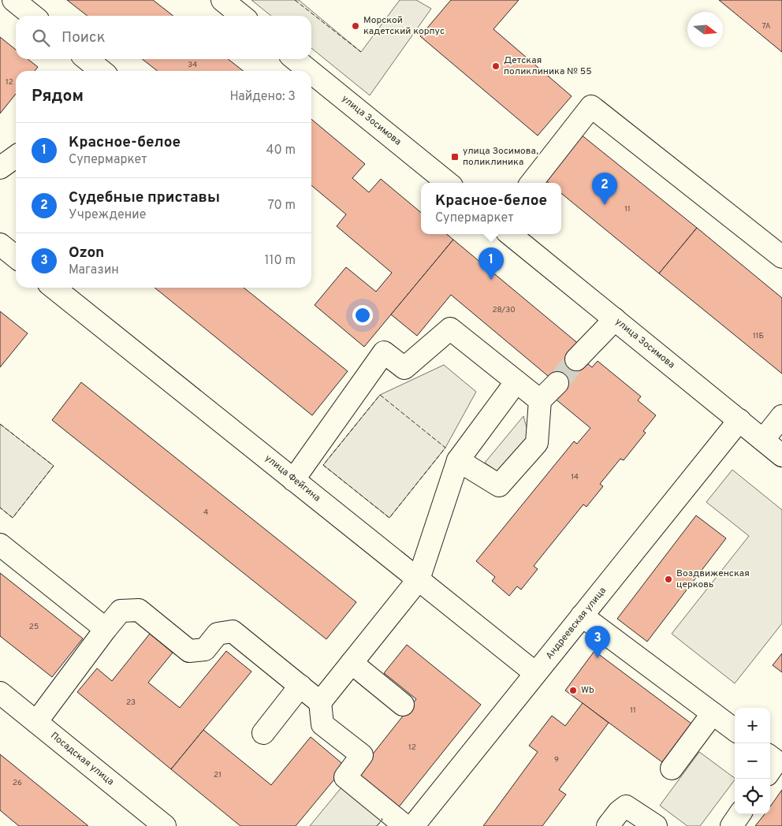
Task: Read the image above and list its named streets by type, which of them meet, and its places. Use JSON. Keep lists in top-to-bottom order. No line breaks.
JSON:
{"streets":{"street":["улица Зосимова","улица Фейгина","Андреевская улица","Посадская улица"]},"crossings":[["улица Зосимова","Андреевская улица"],["улица Фейгина","Андреевская улица"]],"places":{"other":["Морской кадетский корпус","Детская поликлиника № 55","Воздвиженская церковь","Wb"],"transit":["улица Зосимова, поликлиника"]},"house_numbers":["7А","34","12","11","28/30","11Б","14","4","25","23","11","12","9","21","26"],"north":"right","page":{"search":"Поиск","heading":["Рядом","Найдено: 3"],"list":[{"mark":"1","name":"Красное-белое","note":"Супермаркет","value":"40 m"},{"mark":"2","name":"Судебные приставы","note":"Учреждение","value":"70 m"},{"mark":"3","name":"Ozon","note":"Магазин","value":"110 m"}],"pins":["2","1","3"],"popup":["Красное-белое","Супермаркет"],"map_buttons":["+","−"]}}
